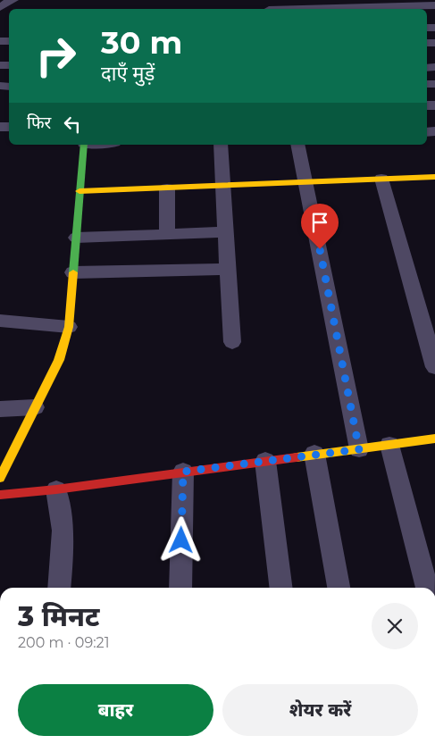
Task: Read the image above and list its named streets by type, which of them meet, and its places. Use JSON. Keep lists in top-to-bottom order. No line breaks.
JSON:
{"page":{"turn":["30 m","दाएँ मुड़ें"],"then":"फिर","heading":["3 मिनट","200 m · 09:21"],"buttons":["बाहर","शेयर करें"]}}
